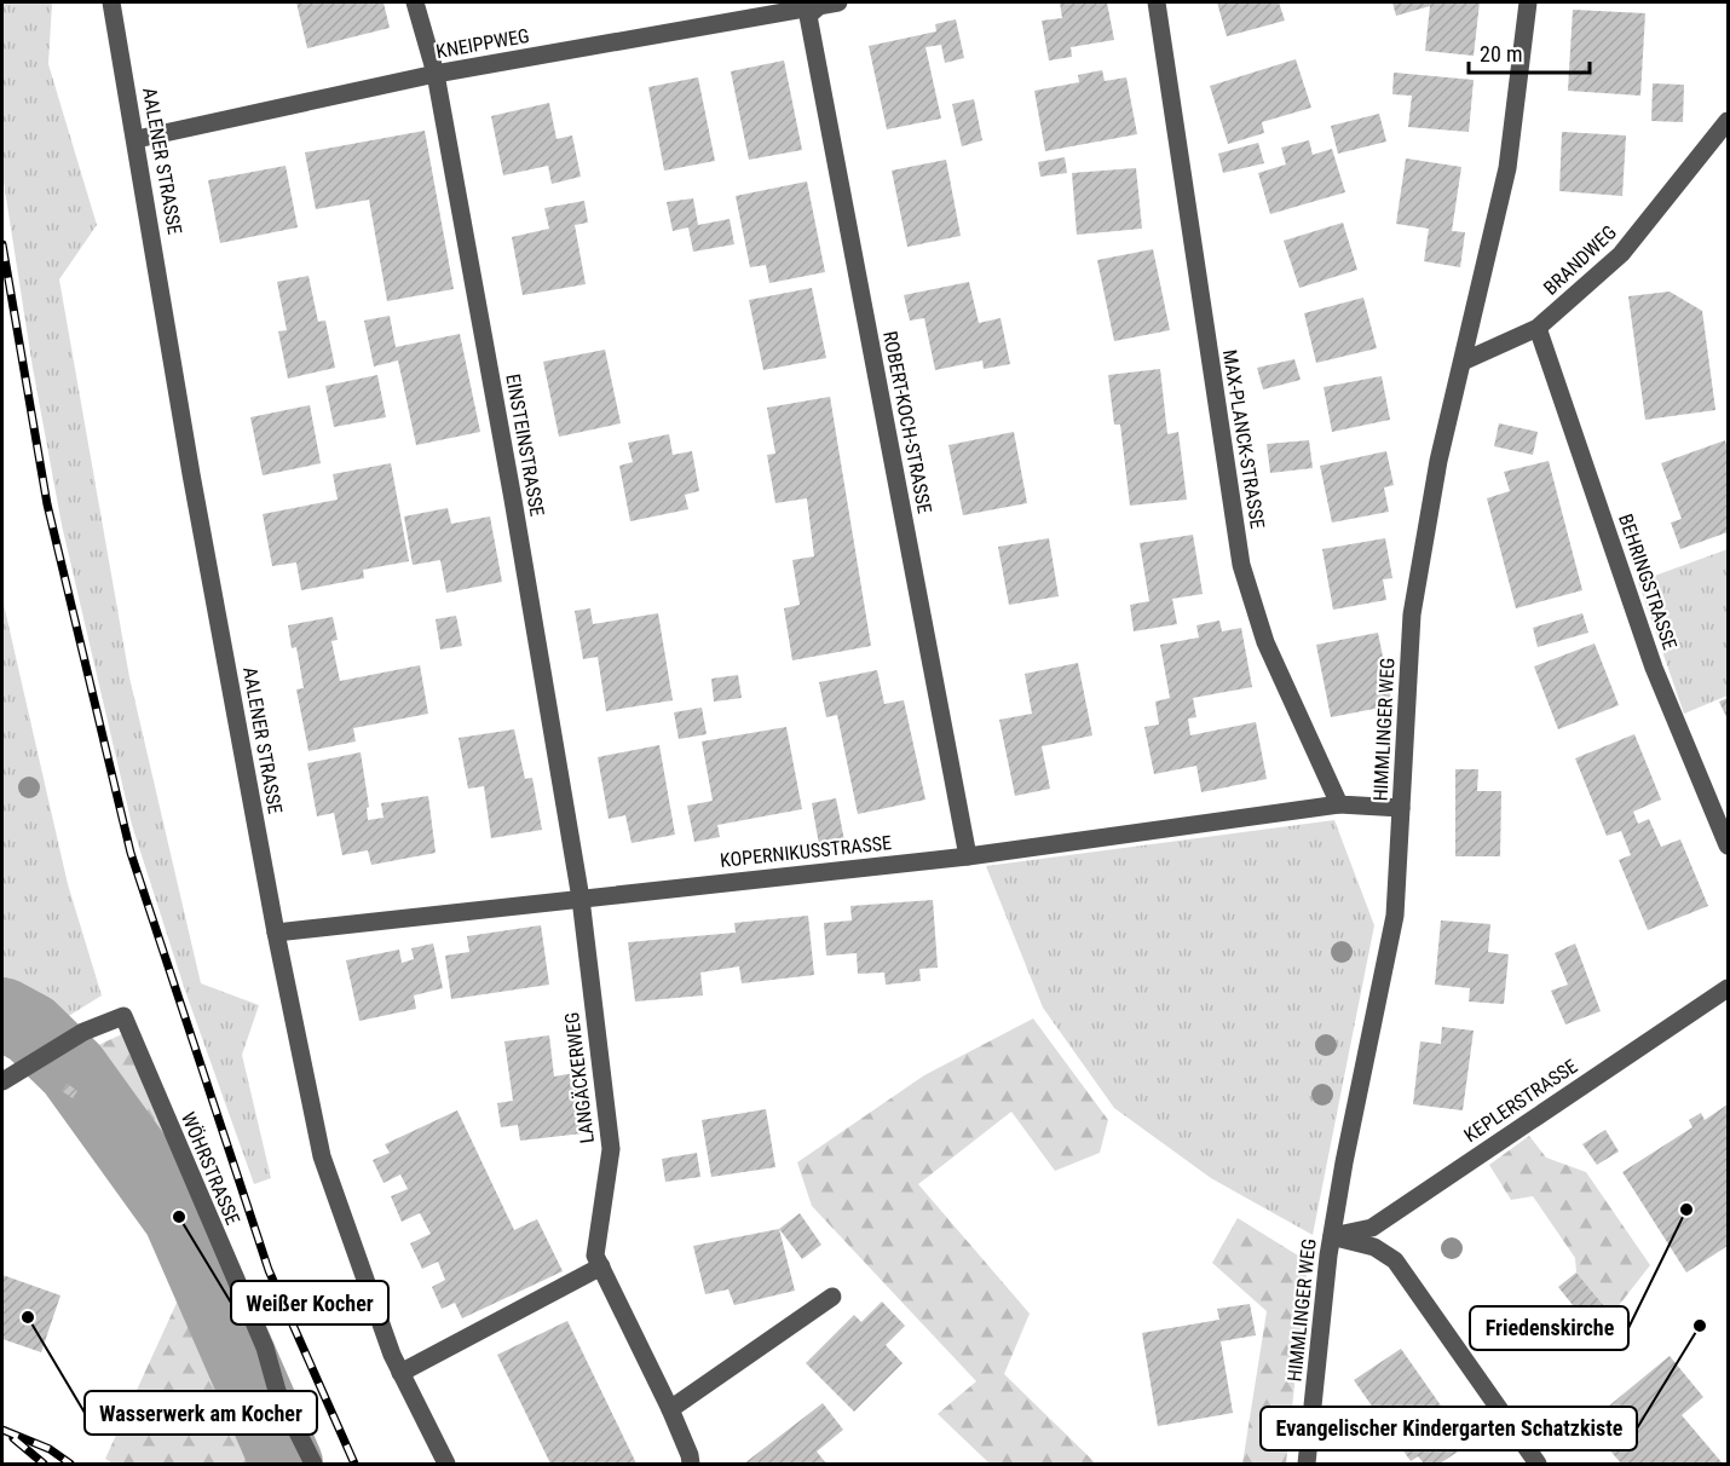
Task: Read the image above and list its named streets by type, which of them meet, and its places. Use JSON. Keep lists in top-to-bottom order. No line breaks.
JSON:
{"streets":{"street":["KNEIPPWEG","AALENER STRASSE","BRANDWEG","ROBERT-KOCH-STRASSE","MAX-PLANCK-STRASSE","EINSTEINSTRASSE","BEHRINGSTRASSE","HIMMLINGER WEG","KOPERNIKUSSTRASSE","LANGÄCKERWEG","KEPLERSTRASSE","WÖHRSTRASSE"]},"crossings":[["KNEIPPWEG","AALENER STRASSE"],["KNEIPPWEG","ROBERT-KOCH-STRASSE"],["KNEIPPWEG","EINSTEINSTRASSE"],["AALENER STRASSE","KOPERNIKUSSTRASSE"],["BRANDWEG","BEHRINGSTRASSE"],["BRANDWEG","HIMMLINGER WEG"],["ROBERT-KOCH-STRASSE","KOPERNIKUSSTRASSE"],["MAX-PLANCK-STRASSE","KOPERNIKUSSTRASSE"],["EINSTEINSTRASSE","KOPERNIKUSSTRASSE"],["EINSTEINSTRASSE","LANGÄCKERWEG"],["HIMMLINGER WEG","KEPLERSTRASSE"],["KOPERNIKUSSTRASSE","LANGÄCKERWEG"]],"places":["Friedenskirche","Weißer Kocher","Wasserwerk am Kocher","Evangelischer Kindergarten Schatzkiste"],"scale_bar":"20 m"}
